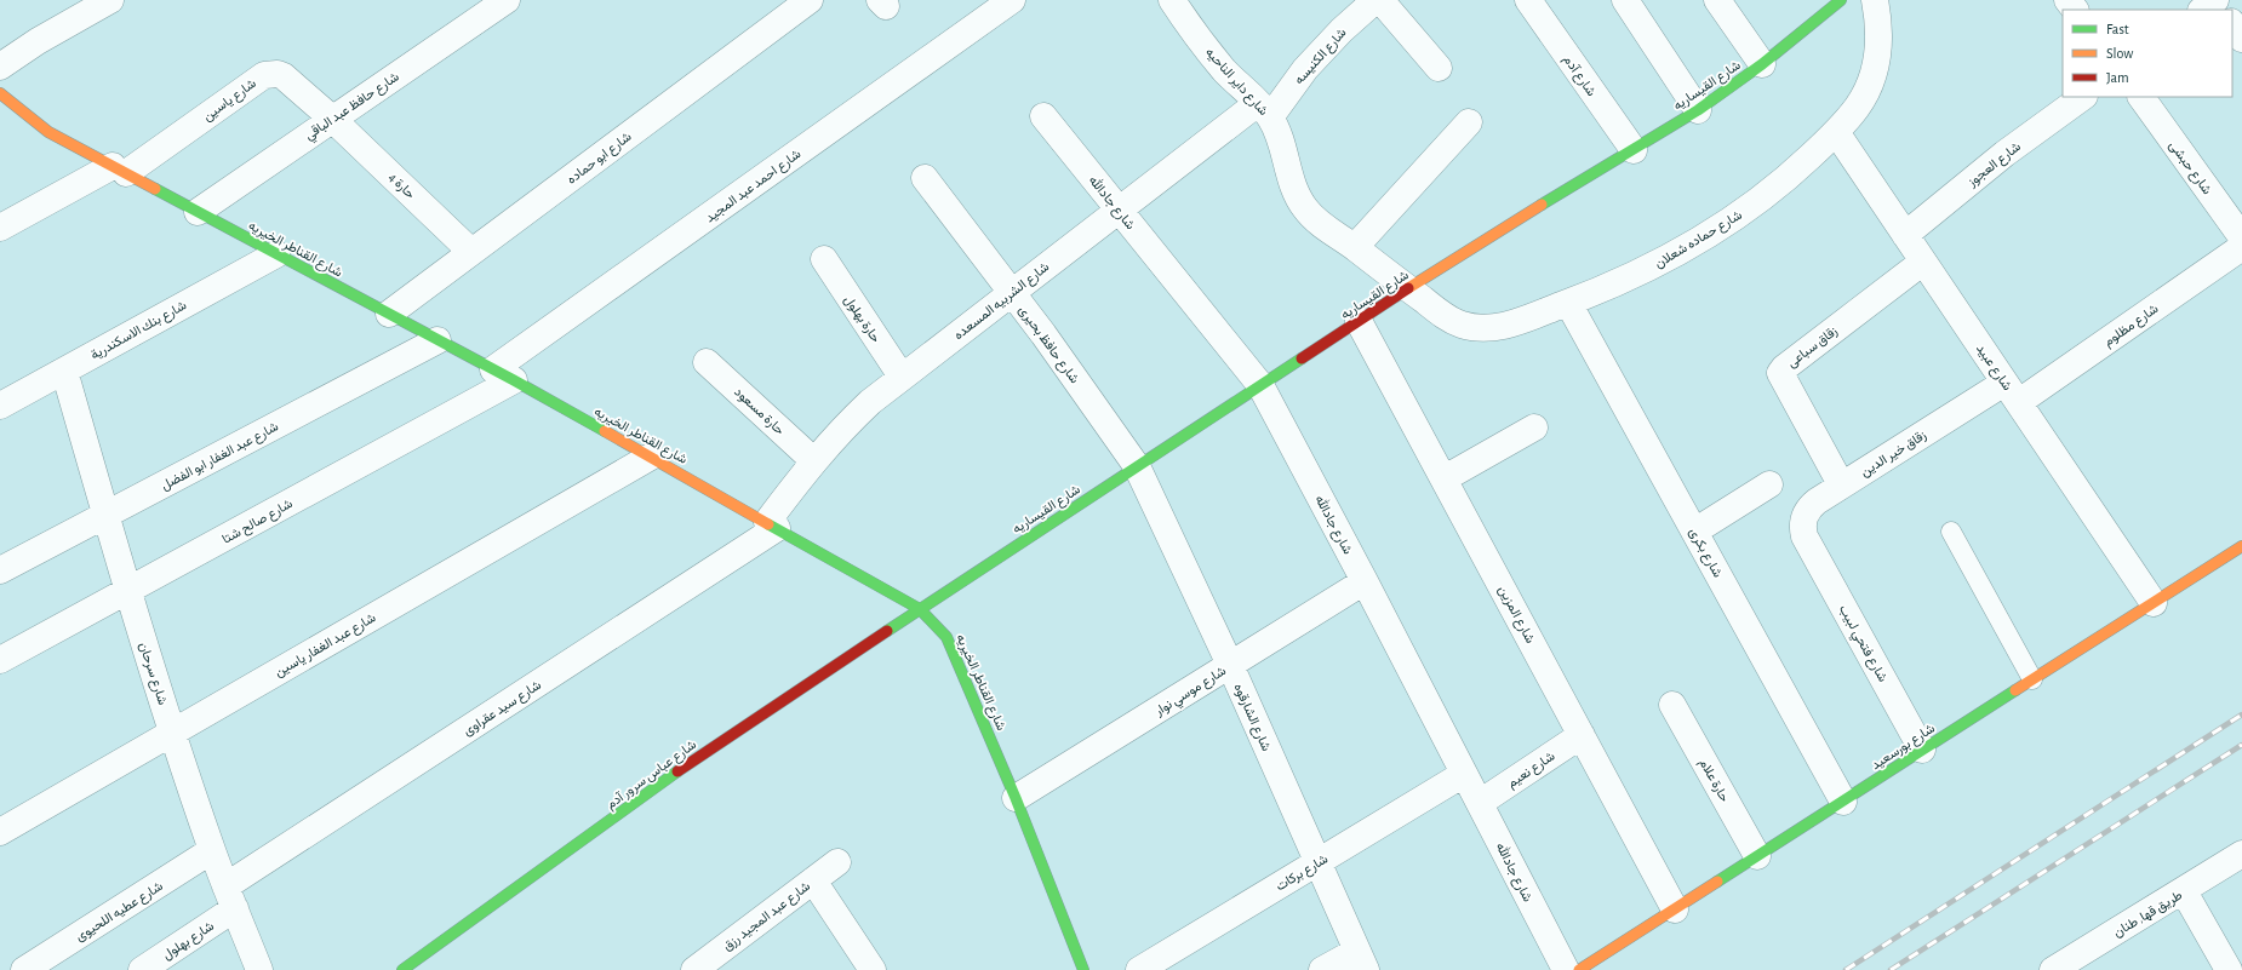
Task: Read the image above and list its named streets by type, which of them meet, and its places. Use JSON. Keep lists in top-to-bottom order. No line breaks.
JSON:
{"streets":{"street":["شارع الكنيسه","شارع آدم","شارع داير الناحيه","شارع القيساريه","شارع ياسين","شارع حافظ عبد الباقي","شارع ابو حماده","شارع العجوز","شارع حبشى","حارة 4","شارع احمد عبد المجيد","شارع جادالله","شارع حماده شعلان","شارع القناطر الخيريه","شارع الشربيه المسعده","حارة بهلول","شارع مظلوم","شارع بنك الاسكندرية","شارع حافظ بحيرى","زقاق سباعى","شارع عبيد","حارة مسعود","زقاق خير الدين","شارع عبد الغفار ابو الفضل","شارع صالح شتا","شارع بكرى","شارع المزين","شارع فتحي لبيب","شارع عبد الغفار ياسين","شارع سرحان","شارع موسي نوار","شارع سيد عقراوى","شارع الشارقوه","شارع بورسعيد","شارع نعيم","شارع عباس سرور آدم","حارة علام","شارع بركات","شارع عطيه اللحيوى","طريق قها, طنان","شارع عبد المجيد رزق","شارع بهلول"]},"crossings":[["شارع الكنيسه","شارع داير الناحيه"],["شارع الكنيسه","شارع الشربيه المسعده"],["شارع آدم","شارع القيساريه"],["شارع داير الناحيه","شارع القيساريه"],["شارع داير الناحيه","شارع حماده شعلان"],["شارع داير الناحيه","شارع الشربيه المسعده"],["شارع القيساريه","شارع جادالله"],["شارع القيساريه","شارع حماده شعلان"],["شارع القيساريه","شارع القناطر الخيريه"],["شارع القيساريه","شارع حافظ بحيرى"],["شارع القيساريه","شارع المزين"],["شارع القيساريه","شارع الشارقوه"],["شارع القيساريه","شارع عباس سرور آدم"],["شارع ياسين","شارع حافظ عبد الباقي"],["شارع ياسين","حارة 4"],["شارع ياسين","شارع القناطر الخيريه"],["شارع حافظ عبد الباقي","حارة 4"],["شارع حافظ عبد الباقي","شارع القناطر الخيريه"],["شارع ابو حماده","حارة 4"],["شارع ابو حماده","شارع القناطر الخيريه"],["شارع العجوز","شارع عبيد"],["شارع احمد عبد المجيد","شارع القناطر الخيريه"],["شارع احمد عبد المجيد","شارع صالح شتا"],["شارع جادالله","شارع الشربيه المسعده"],["شارع جادالله","شارع موسي نوار"],["شارع جادالله","شارع نعيم"],["شارع جادالله","شارع بركات"],["شارع حماده شعلان","شارع عبيد"],["شارع حماده شعلان","شارع بكرى"],["شارع القناطر الخيريه","شارع الشربيه المسعده"],["شارع القناطر الخيريه","شارع بنك الاسكندرية"],["شارع القناطر الخيريه","شارع عبد الغفار ابو الفضل"],["شارع القناطر الخيريه","شارع صالح شتا"],["شارع القناطر الخيريه","شارع عبد الغفار ياسين"],["شارع القناطر الخيريه","شارع موسي نوار"],["شارع القناطر الخيريه","شارع سيد عقراوى"],["شارع القناطر الخيريه","شارع عباس سرور آدم"],["شارع الشربيه المسعده","حارة بهلول"],["شارع الشربيه المسعده","شارع حافظ بحيرى"],["شارع الشربيه المسعده","حارة مسعود"],["شارع الشربيه المسعده","شارع سيد عقراوى"],["شارع مظلوم","شارع عبيد"],["شارع مظلوم","زقاق خير الدين"],["شارع بنك الاسكندرية","شارع سرحان"],["شارع حافظ بحيرى","شارع الشارقوه"],["زقاق سباعى","شارع عبيد"],["زقاق سباعى","زقاق خير الدين"],["شارع عبيد","زقاق خير الدين"],["شارع عبيد","شارع بورسعيد"],["زقاق خير الدين","شارع فتحي لبيب"],["شارع عبد الغفار ابو الفضل","شارع سرحان"],["شارع صالح شتا","شارع سرحان"],["شارع بكرى","شارع بورسعيد"],["شارع المزين","شارع بورسعيد"],["شارع المزين","شارع نعيم"],["شارع فتحي لبيب","شارع بورسعيد"],["شارع عبد الغفار ياسين","شارع سرحان"],["شارع سرحان","شارع سيد عقراوى"],["شارع سرحان","شارع عطيه اللحيوى"],["شارع سرحان","شارع بهلول"],["شارع موسي نوار","شارع الشارقوه"],["شارع سيد عقراوى","شارع بهلول"],["شارع الشارقوه","شارع بركات"],["شارع بورسعيد","حارة علام"]],"legend":["Fast","Slow","Jam"]}
